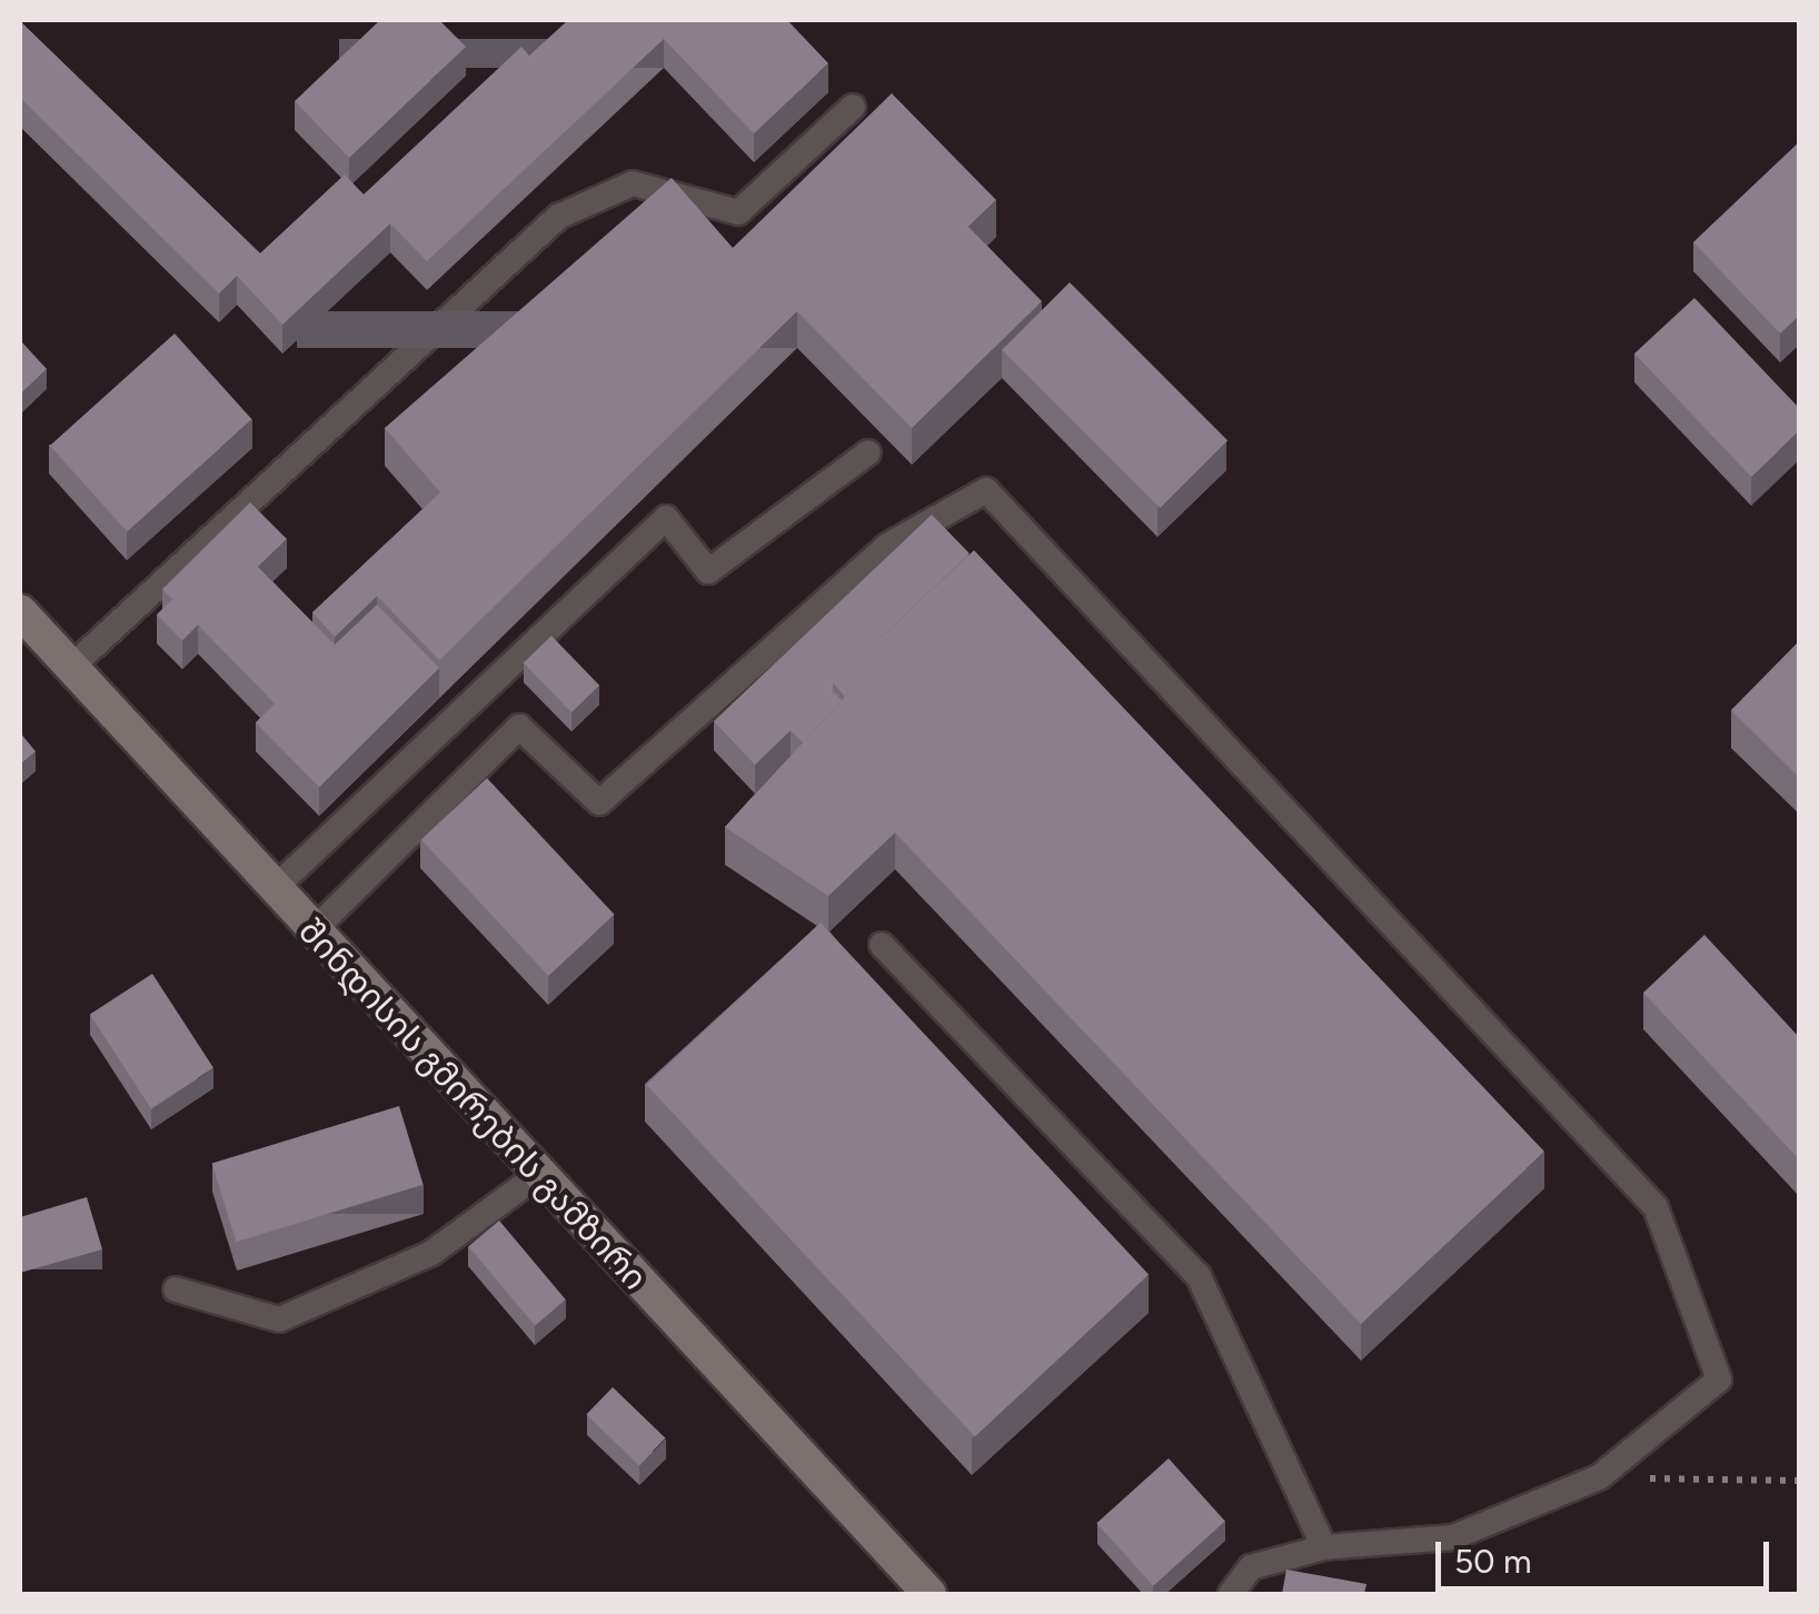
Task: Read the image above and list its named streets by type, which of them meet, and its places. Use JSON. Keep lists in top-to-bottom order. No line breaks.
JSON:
{"streets":{"main road":["შინდისის გმირების გამზირი"]},"scale_bar":"50 m"}
